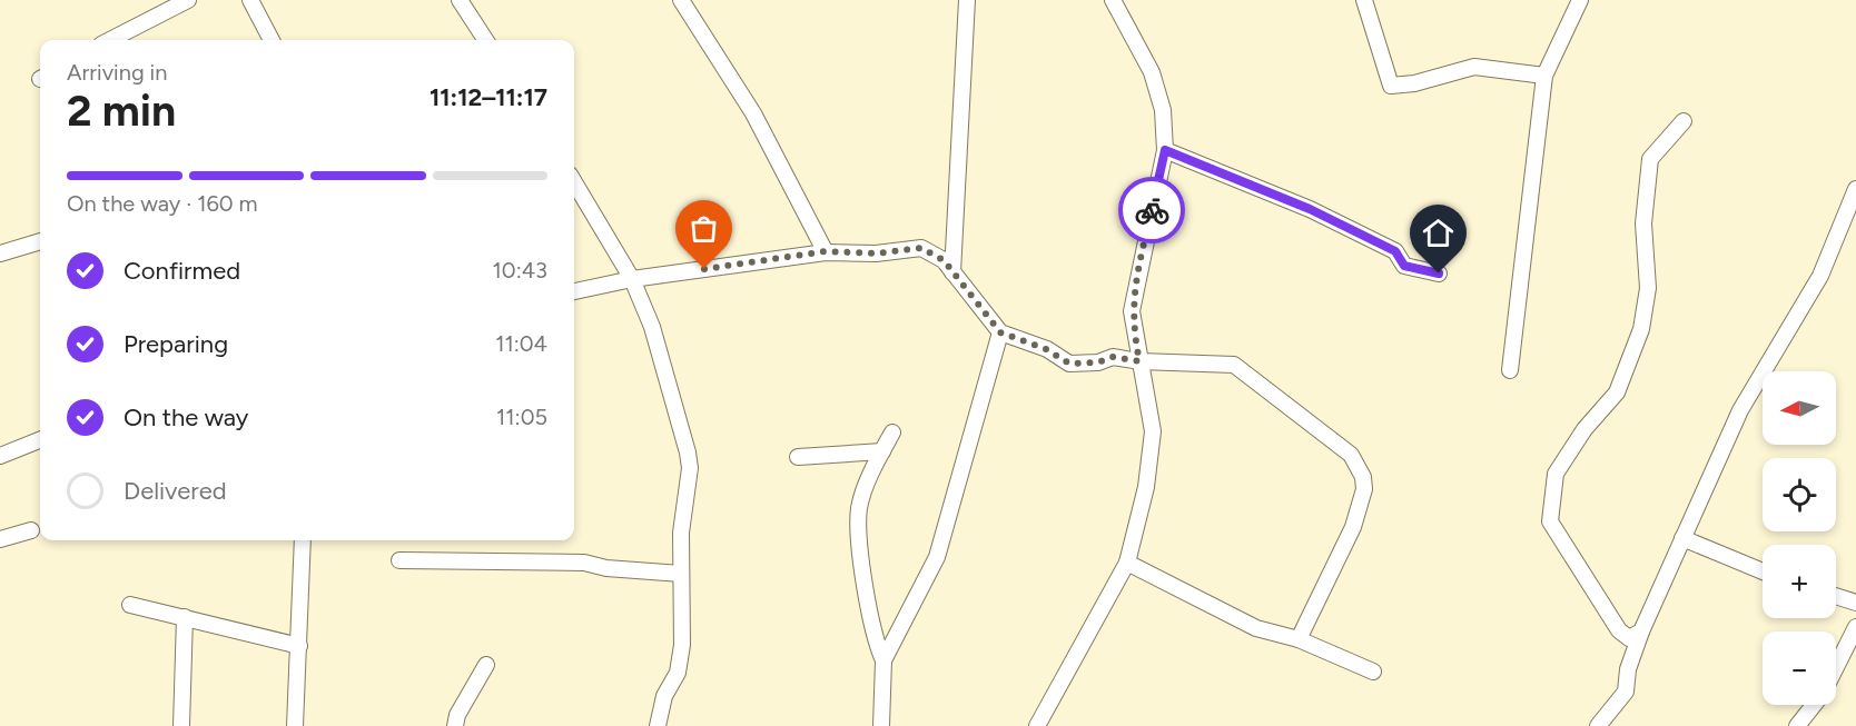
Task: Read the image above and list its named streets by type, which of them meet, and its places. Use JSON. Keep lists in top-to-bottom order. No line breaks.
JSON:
{"north":"left","page":{"heading":["2 min","Arriving in","11:12–11:17"],"bar":"On the way · 160 m","list":[["Confirmed","10:43"],["Preparing","11:04"],["On the way","11:05"],"Delivered"],"map_buttons":["+","−"]}}
